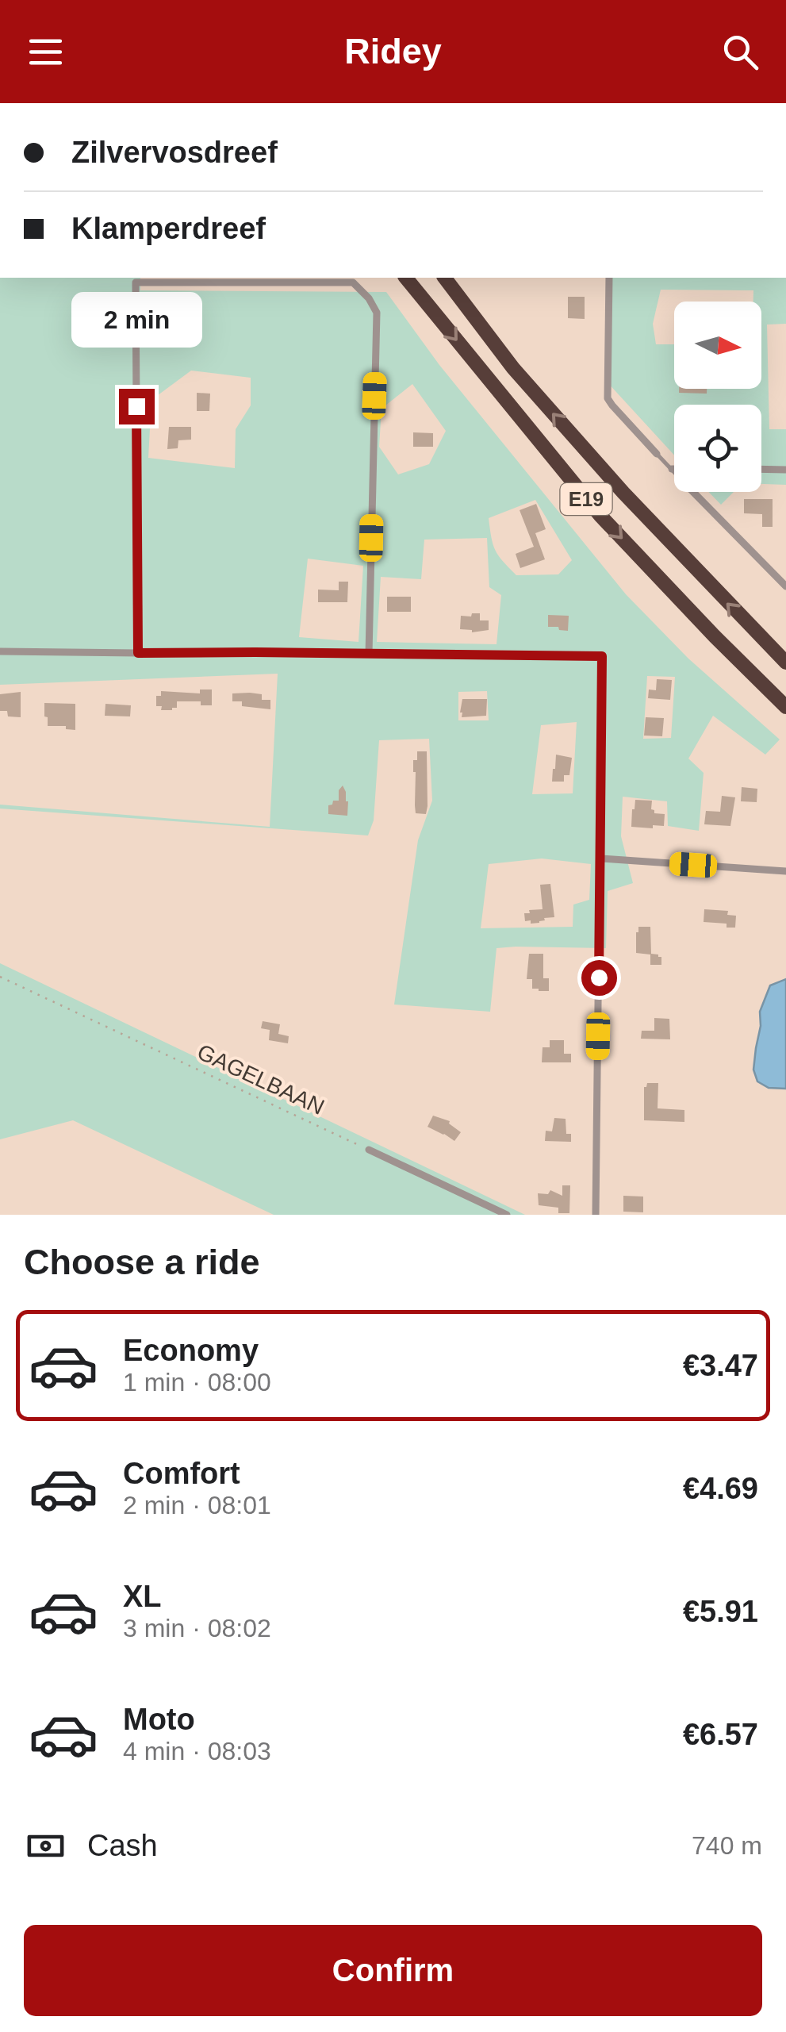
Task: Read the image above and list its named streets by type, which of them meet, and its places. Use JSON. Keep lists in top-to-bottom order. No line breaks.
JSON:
{"streets":{"highway":["E19"],"path":["GAGELBAAN"]},"north":"right","page":{"header":"Ridey","banner":["Zilvervosdreef","Klamperdreef"],"bubble":"2 min","heading":"Choose a ride","list":[{"name":"Economy","note":"1 min · 08:00","value":"€3.47"},{"name":"Comfort","note":"2 min · 08:01","value":"€4.69"},{"name":"XL","note":"3 min · 08:02","value":"€5.91"},{"name":"Moto","note":"4 min · 08:03","value":"€6.57"}],"pay":["Cash","740 m"],"buttons":"Confirm"}}
